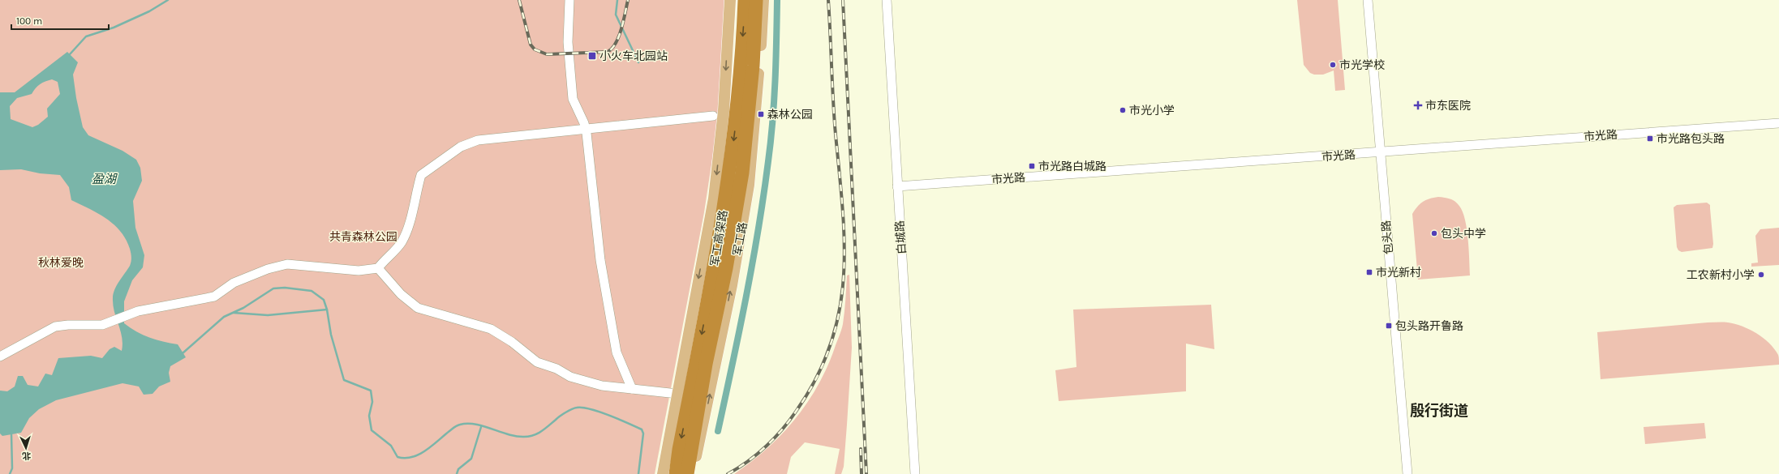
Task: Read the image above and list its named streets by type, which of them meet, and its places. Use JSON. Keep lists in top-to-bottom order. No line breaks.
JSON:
{"streets":{"highway":["军工高架路"],"main road":["军工路"],"street":["市光路","白城路","包头路"]},"crossings":[["市光路","白城路"],["市光路","包头路"]],"districts":["殷行街道"],"water":["盈湖"],"parks":["共青森林公园","秋林爱晚"],"places":{"transit":["小火车北园站","森林公园","市光路包头路","市光路白城路","市光新村","包头路开鲁路"],"other":["市光学校","市光小学","包头中学","工农新村小学"],"health":["市东医院"]},"scale_bar":"100 m","north":"bottom"}
